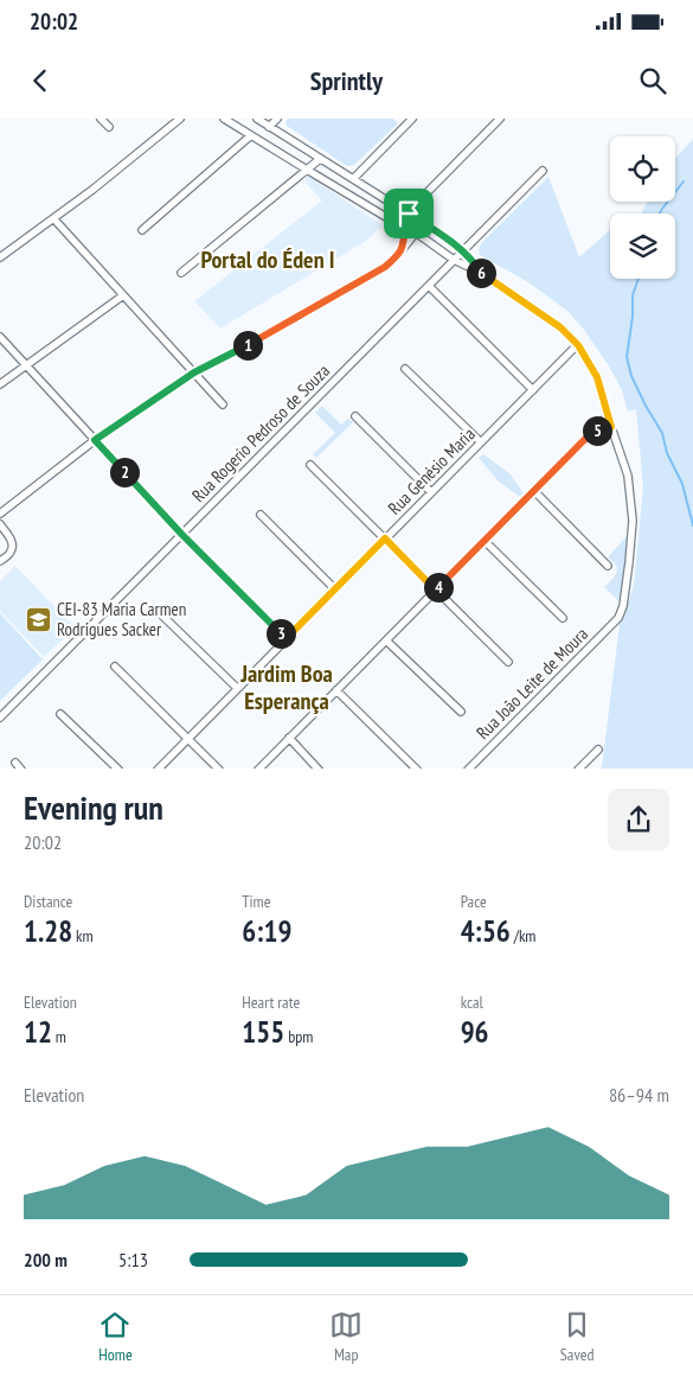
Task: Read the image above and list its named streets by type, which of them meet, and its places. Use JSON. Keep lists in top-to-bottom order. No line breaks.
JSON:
{"streets":{"street":["Rua Rogerio Pedroso de Souza","Rua Genésio Maria","Rua João Leite de Moura"]},"districts":["Portal do Éden I","Jardim Boa Esperança"],"places":{"school or university":["CEI-83 Maria Carmen Rodrigues Sacker"]},"page":{"status":"20:02","header":"Sprintly","pins":["6","1","5","2","4","3"],"heading":["Evening run","20:02"],"stats":[["Distance","1.28 km"],["Time","6:19"],["Pace","4:56 /km"],["Elevation","12 m"],["Heart rate","155 bpm"],["kcal","96"]],"chart":["Elevation","86–94 m"],"list":[{"name":"200 m","note":"5:13"}],"tabs":["Home","Map","Saved"]}}
